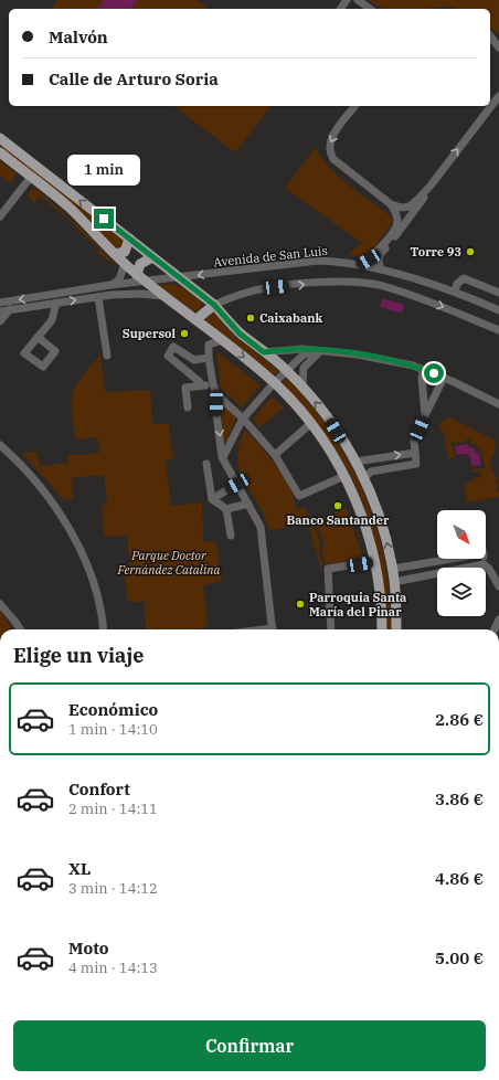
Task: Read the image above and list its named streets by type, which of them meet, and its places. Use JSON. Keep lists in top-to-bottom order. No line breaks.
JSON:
{"streets":{"street":["Avenida de San Luis"]},"parks":["Parque Doctor Fernández Catalina"],"places":["Torre 93","Caixabank","Supersol","Banco Santander","Parroquia Santa María del Pinar"],"north":"bottom right","page":{"banner":["Malvón","Calle de Arturo Soria"],"bubble":"1 min","heading":"Elige un viaje","list":[{"name":"Económico","note":"1 min · 14:10","value":"2.86 €"},{"name":"Confort","note":"2 min · 14:11","value":"3.86 €"},{"name":"XL","note":"3 min · 14:12","value":"4.86 €"},{"name":"Moto","note":"4 min · 14:13","value":"5.00 €"}],"buttons":"Confirmar"}}
